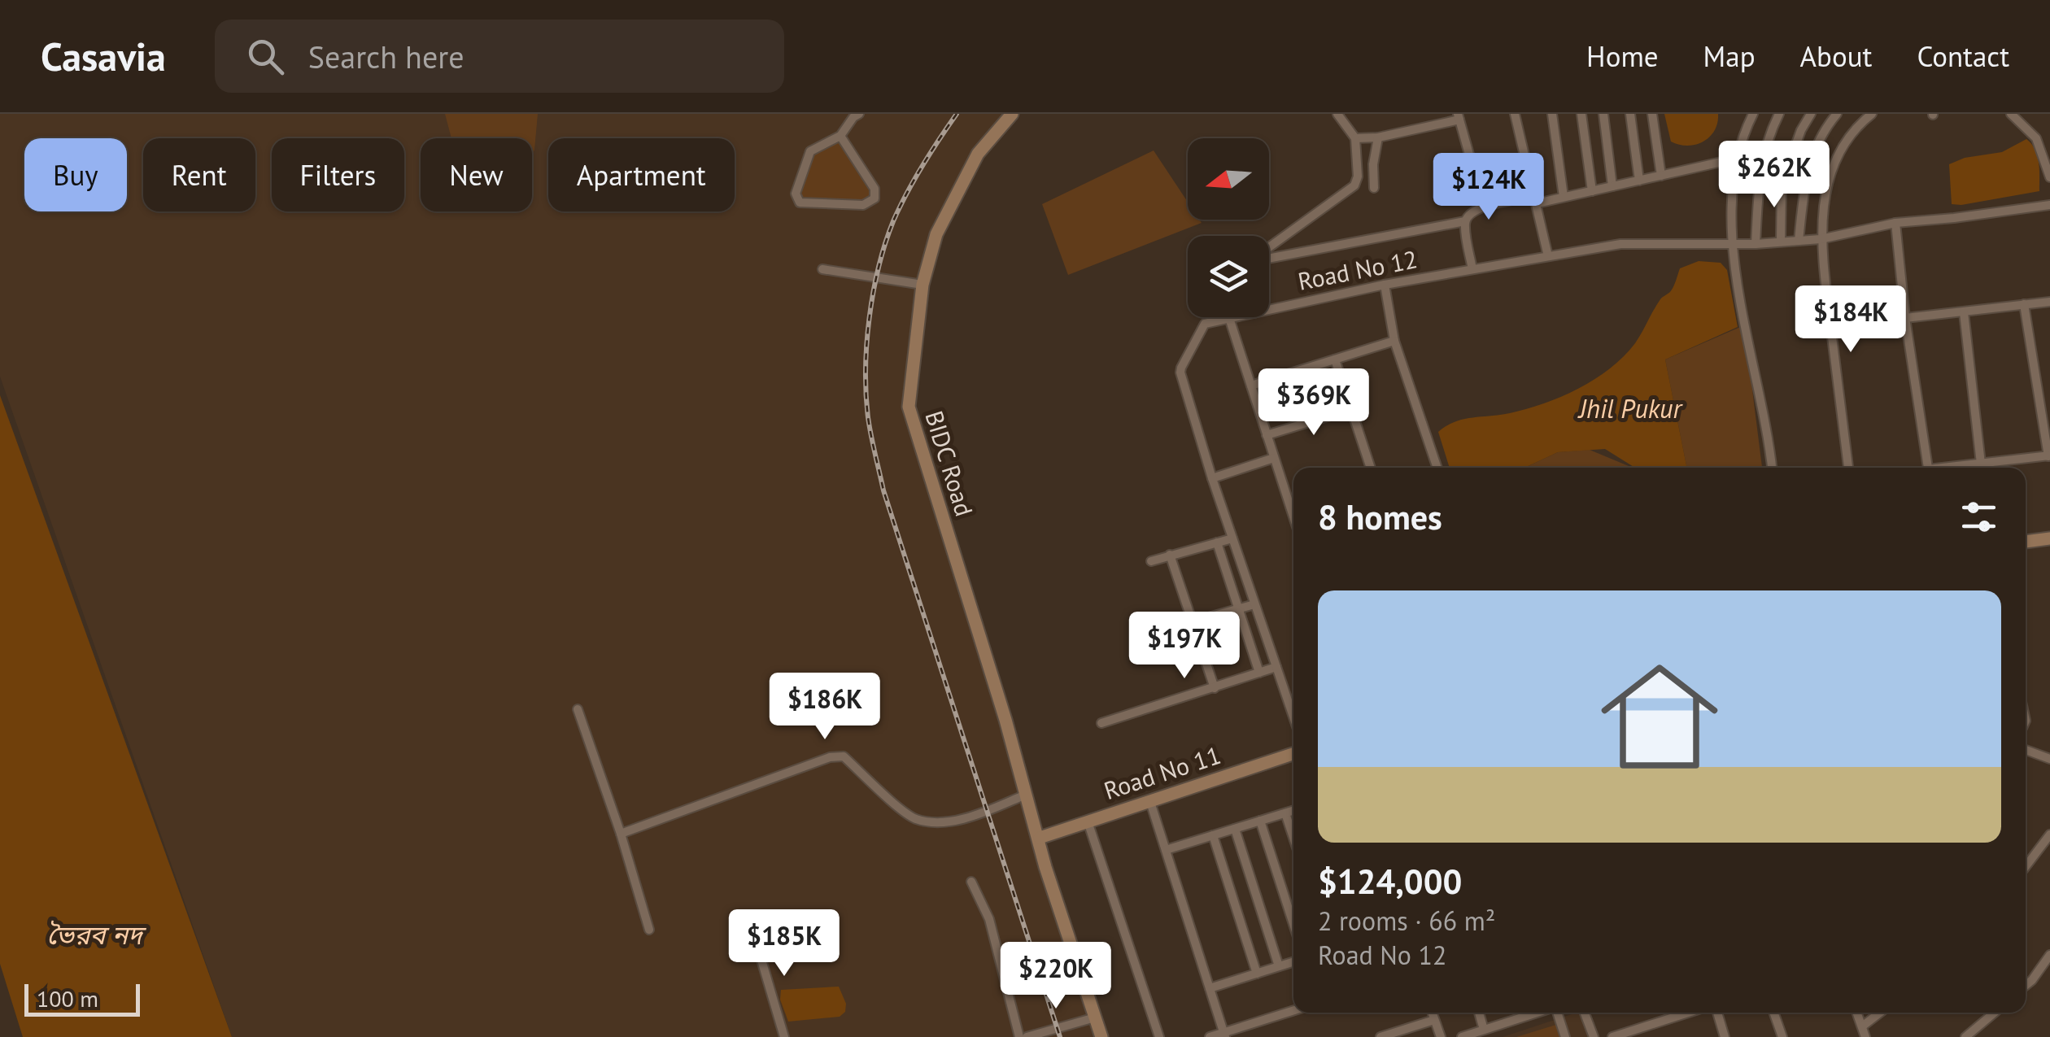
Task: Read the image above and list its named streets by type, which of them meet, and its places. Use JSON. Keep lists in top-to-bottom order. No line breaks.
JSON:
{"streets":{"main road":["BIDC Road","Road No 11"],"street":["Road No 12"]},"crossings":[["BIDC Road","Road No 11"]],"water":["Jhil Pukur","ভৈরব নদ"],"scale_bar":"100 m","north":"left","page":{"header":"Casavia","search":"Search here","nav":["Home","Map","About","Contact"],"chip":["Buy","Rent","Filters","New","Apartment"],"price":["$262K","$124K","$184K","$369K","$197K","$186K","$185K","$220K"],"heading":"8 homes","list":[{"name":"$124,000","note":"2 rooms · 66 m² · Road No 12"}],"scale":"100 m"}}
